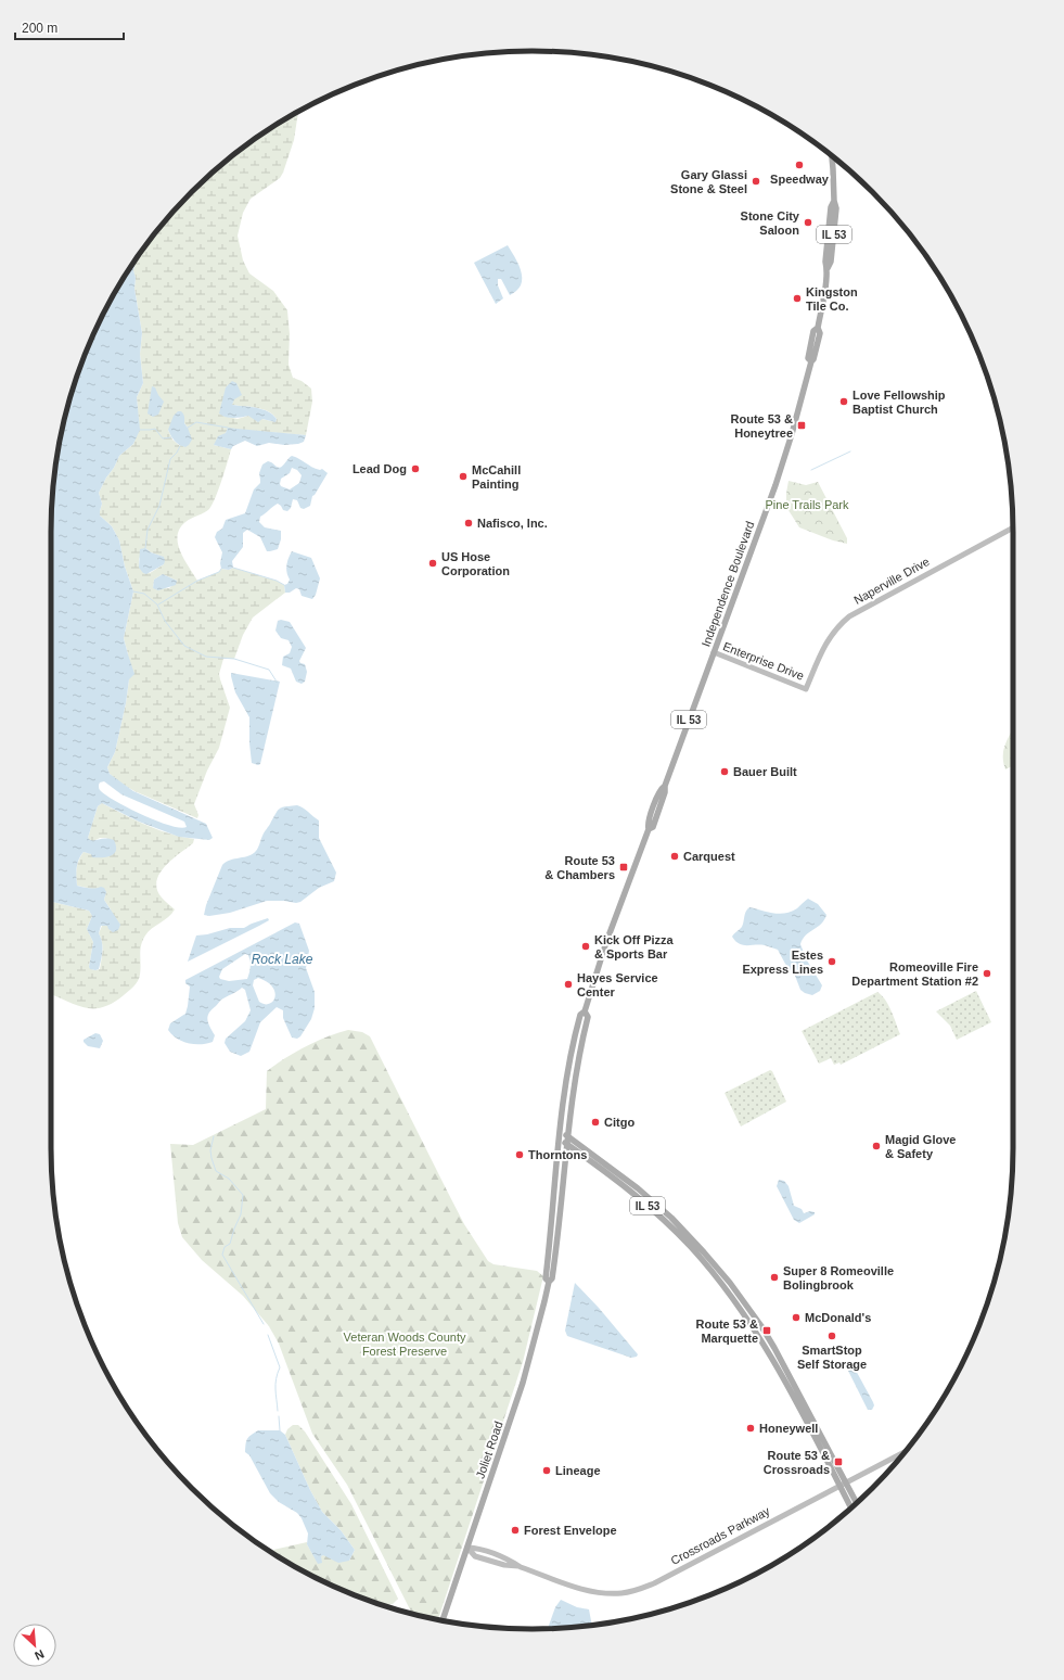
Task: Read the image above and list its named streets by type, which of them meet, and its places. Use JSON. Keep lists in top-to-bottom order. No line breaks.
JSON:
{"streets":{"main road":["IL 53","Independence Boulevard","Joliet Road"],"street":["Naperville Drive","Enterprise Drive","Crossroads Parkway"]},"crossings":[["IL 53","Independence Boulevard"],["IL 53","Joliet Road"],["IL 53","Crossroads Parkway"],["Naperville Drive","Enterprise Drive"],["Independence Boulevard","Enterprise Drive"],["Independence Boulevard","Joliet Road"],["Joliet Road","Crossroads Parkway"]],"water":["Rock Lake"],"parks":["Pine Trails Park","Veteran Woods County Forest Preserve"],"places":{"other":["Speedway","Gary Glassi Stone & Steel","Stone City Saloon","Kingston Tile Co.","Love Fellowship Baptist Church","Lead Dog","McCahill Painting","Nafisco, Inc.","US Hose Corporation","Bauer Built","Carquest","Kick Off Pizza & Sports Bar","Estes Express Lines","Romeoville Fire Department Station #2","Hayes Service Center","Citgo","Magid Glove & Safety","Thorntons","Super 8 Romeoville Bolingbrook","McDonald's","SmartStop Self Storage","Honeywell","Lineage","Forest Envelope"],"transit":["Route 53 & Honeytree","Route 53 & Chambers","Route 53 & Marquette","Route 53 & Crossroads"]},"scale_bar":"200 m","north":"bottom right"}
